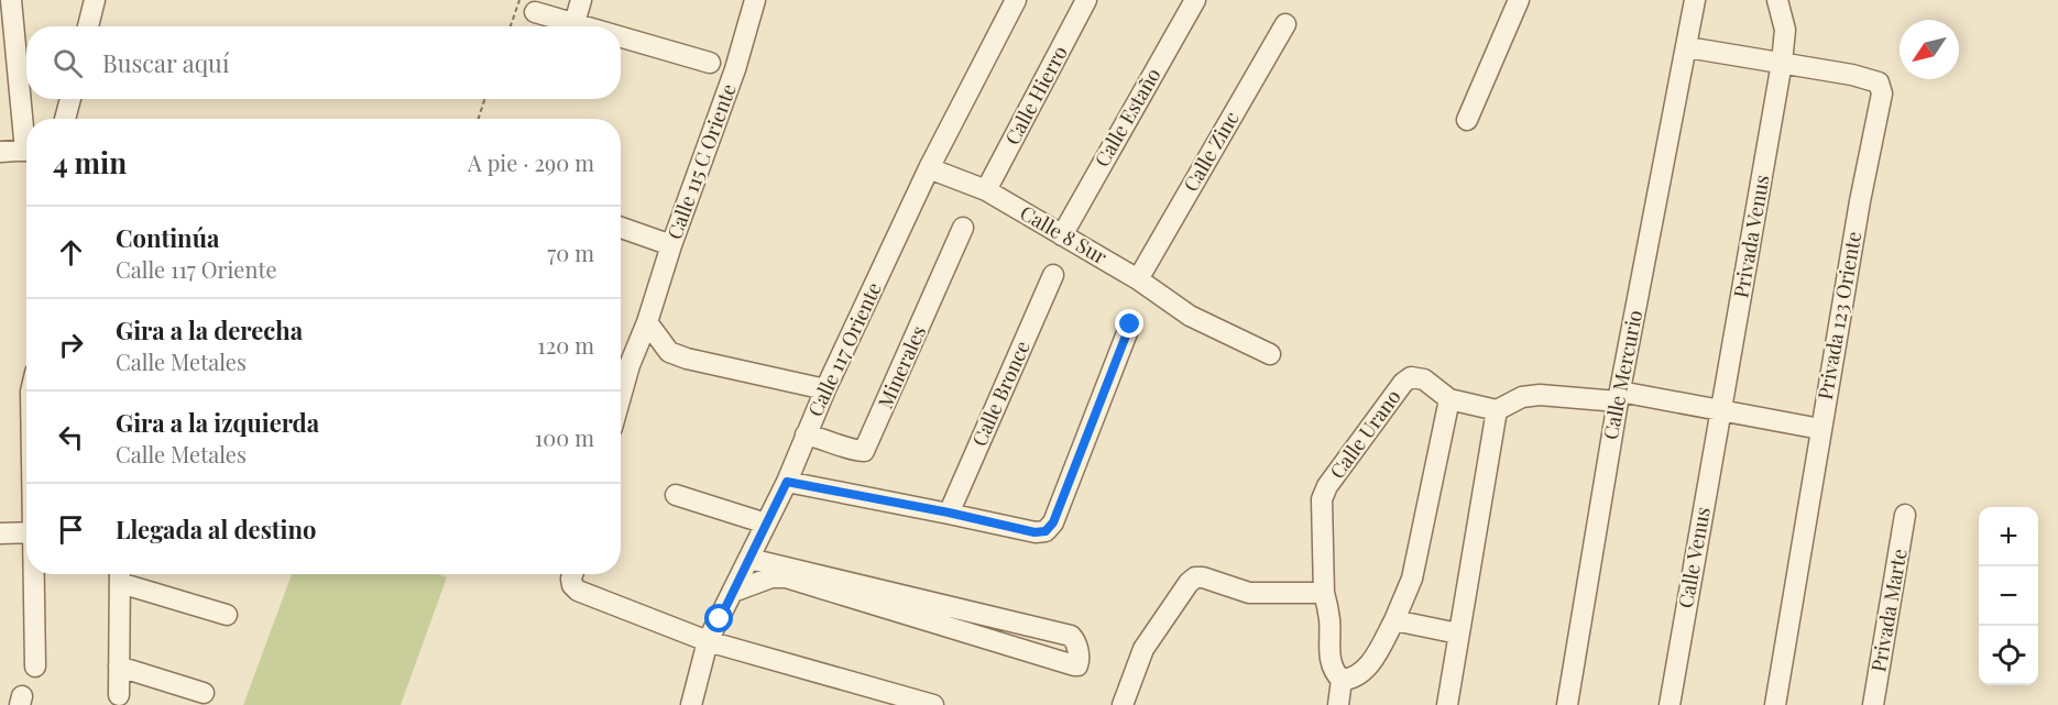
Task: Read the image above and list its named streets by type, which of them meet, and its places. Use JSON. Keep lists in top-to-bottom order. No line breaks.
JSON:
{"streets":{"street":["Calle Hierro","Calle Estaño","Calle Zinc","Calle 115 C Oriente","Calle 8 Sur","Privada Venus","Privada 123 Oriente","Calle 117 Oriente","Minerales","Calle Mercurio","Calle Bronce","Calle Urano","Calle Venus","Privada Marte"]},"crossings":[["Calle Hierro","Calle 8 Sur"],["Calle Estaño","Calle 8 Sur"],["Calle Zinc","Calle 8 Sur"],["Calle 8 Sur","Calle 117 Oriente"],["Privada Venus","Privada 123 Oriente"],["Privada Venus","Calle Venus"],["Calle 117 Oriente","Minerales"]],"north":"bottom left","page":{"search":"Buscar aquí","heading":["4 min","A pie · 290 m"],"list":[["Continúa","Calle 117 Oriente","70 m"],["Gira a la derecha","Calle Metales","120 m"],["Gira a la izquierda","Calle Metales","100 m"],"Llegada al destino"],"map_buttons":["+","−"]}}
